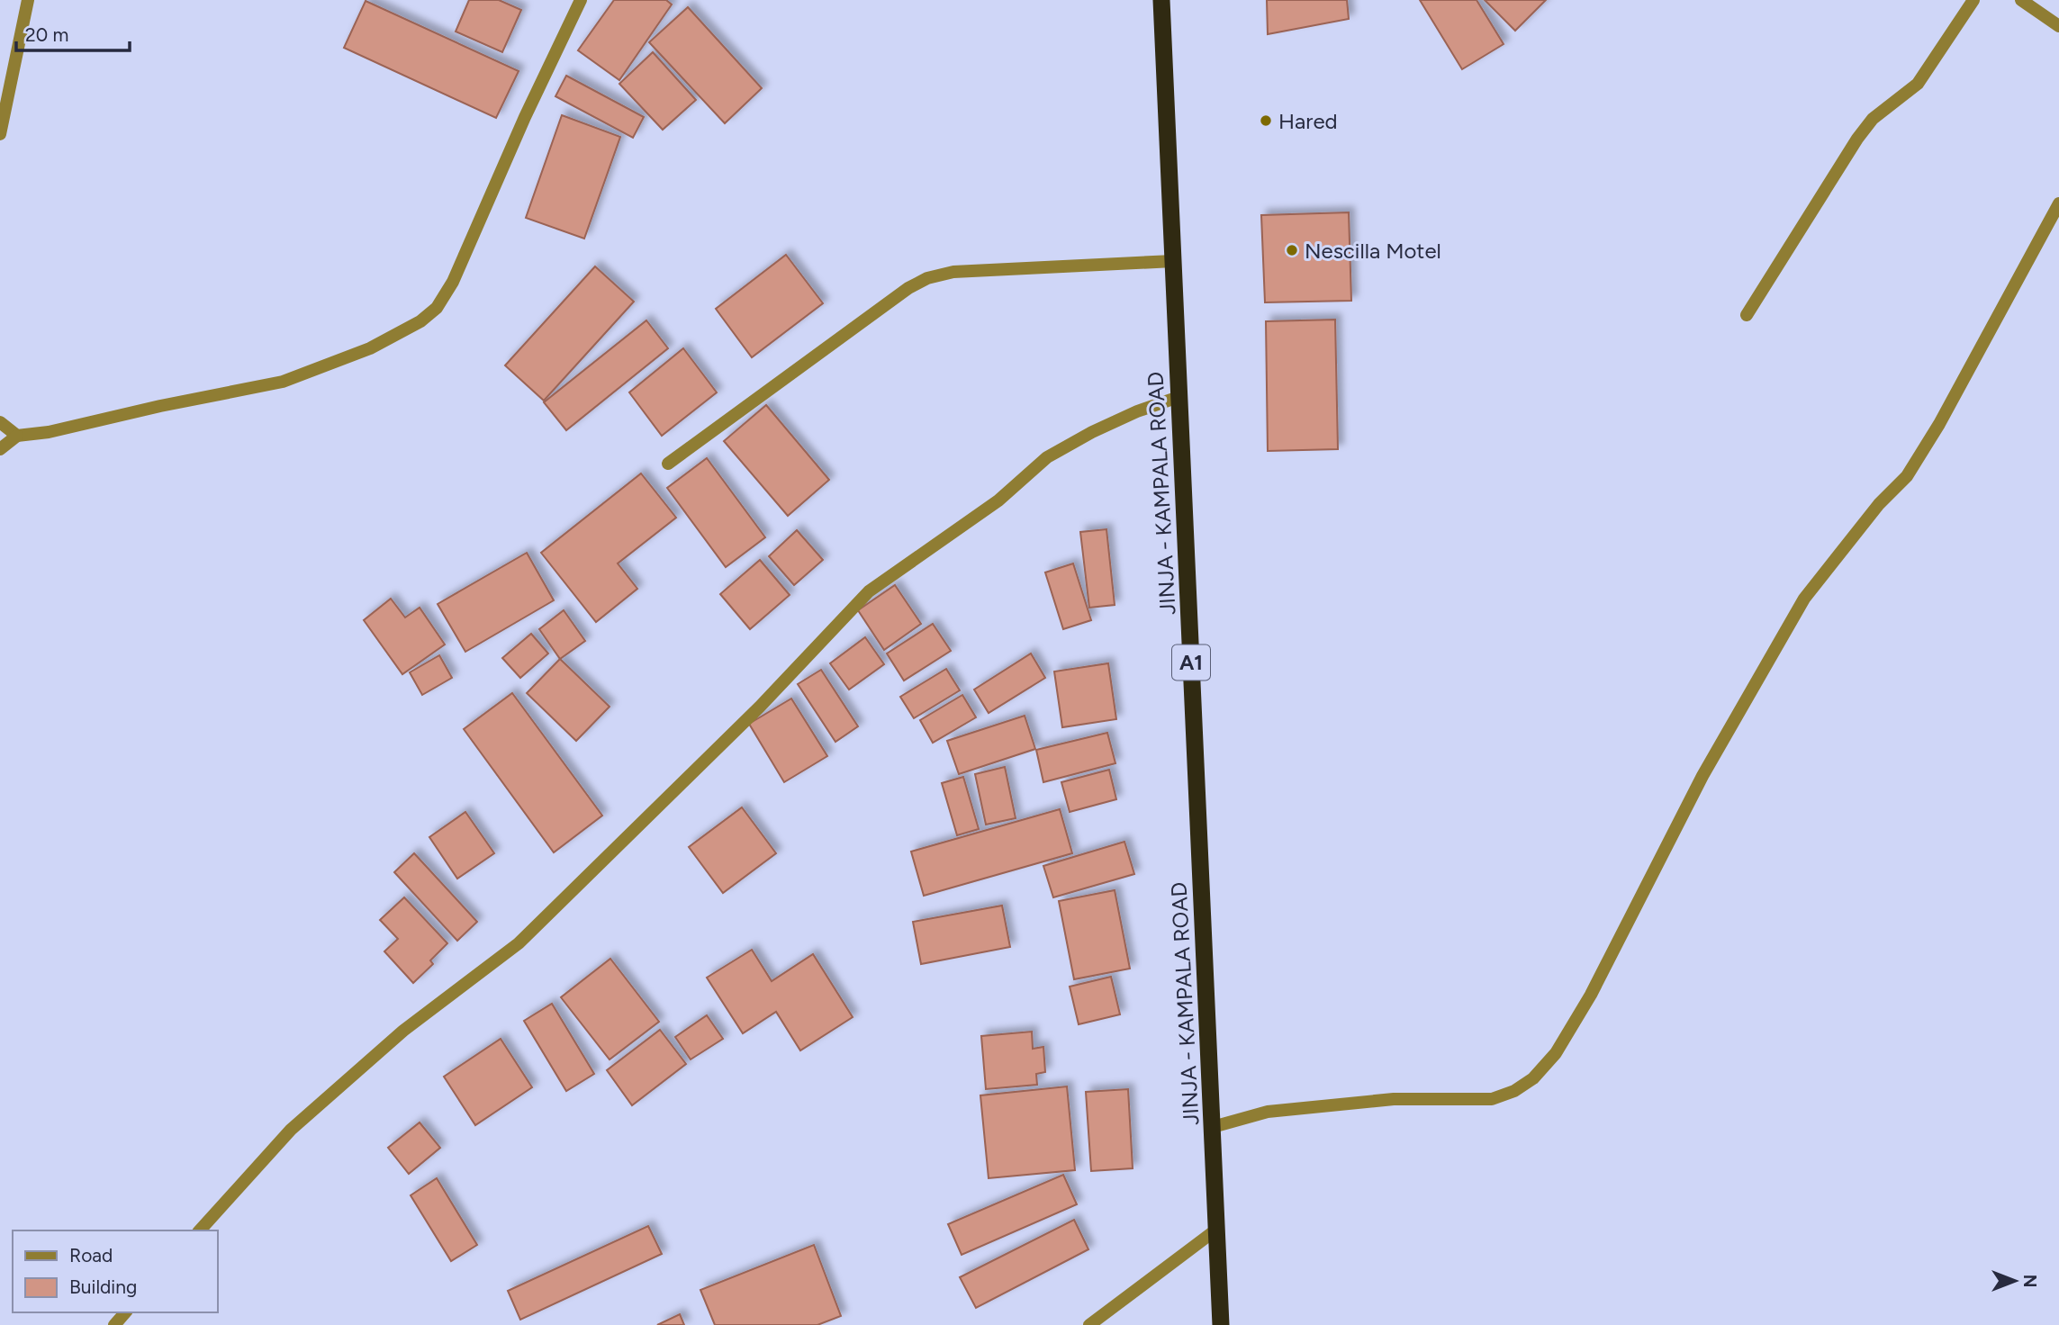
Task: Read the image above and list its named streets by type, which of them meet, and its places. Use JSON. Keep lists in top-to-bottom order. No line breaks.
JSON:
{"streets":{"highway":["JINJA - KAMPALA ROAD","A1"]},"places":["Hared","Nescilla Motel"],"legend":["Road","Building"],"scale_bar":"20 m","north":"right"}
